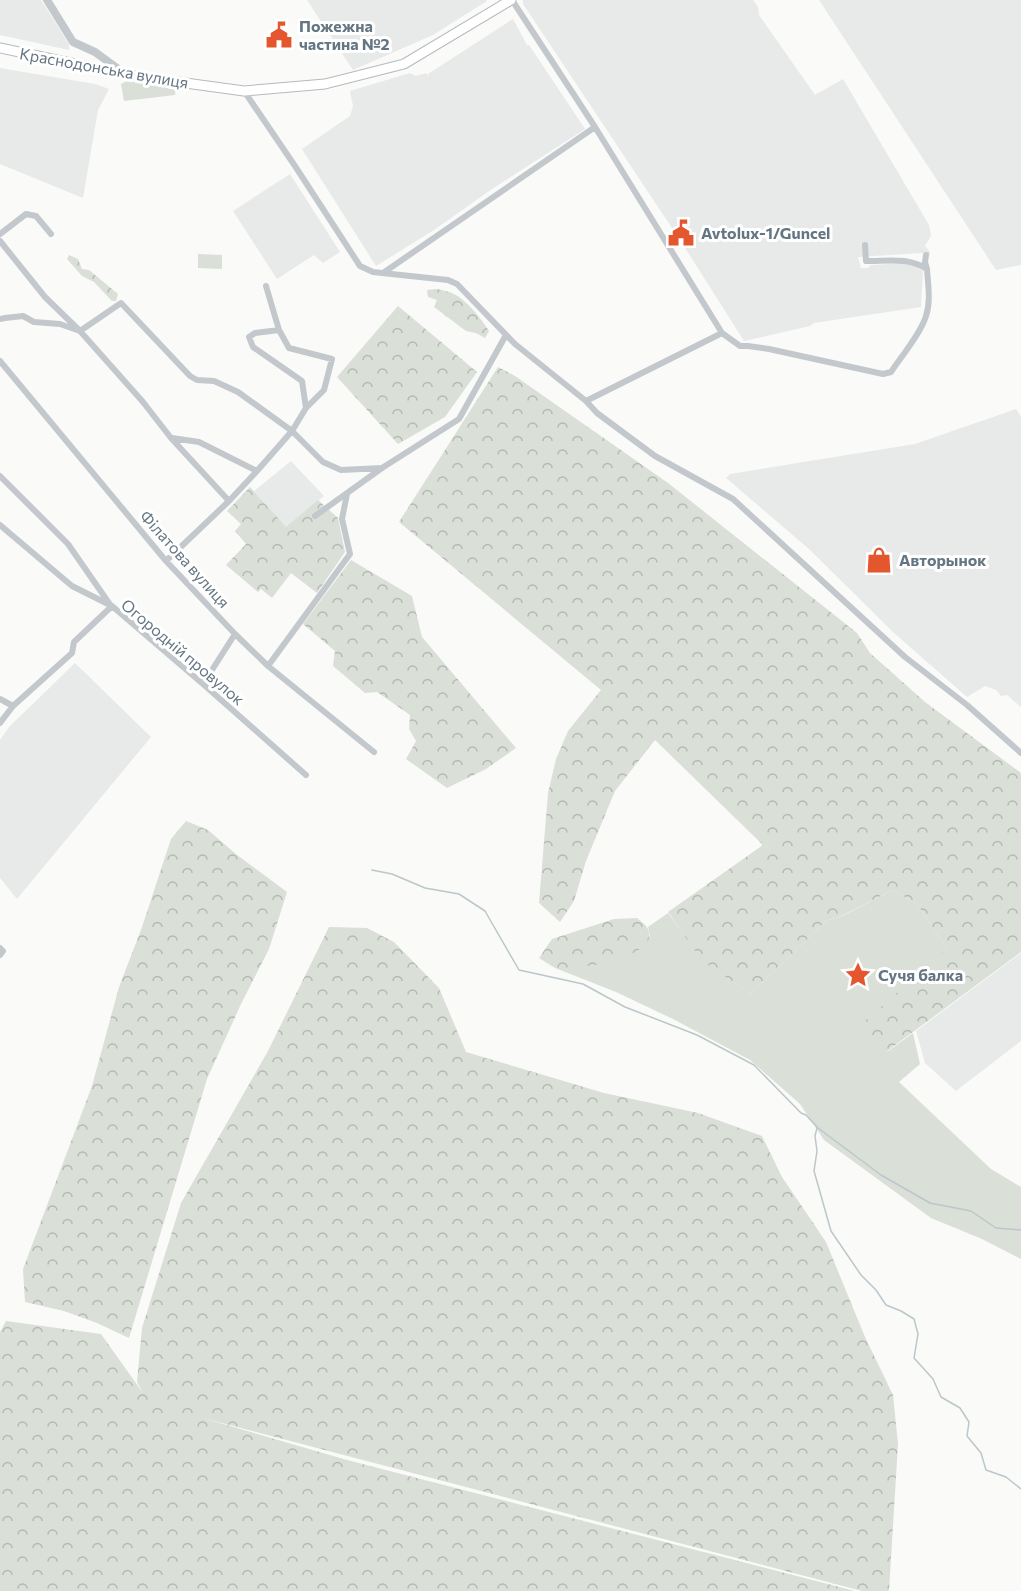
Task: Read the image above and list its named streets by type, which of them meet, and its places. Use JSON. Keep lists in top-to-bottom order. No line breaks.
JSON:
{"streets":{"main road":["Краснодонська вулиця"],"street":["Філатова вулиця","Огородній провулок"]},"places":{"public building":["Пожежна частина №2","Avtolux-1/Guncel"],"shop":["Авторынок"],"place":["Сучя балка"]}}
